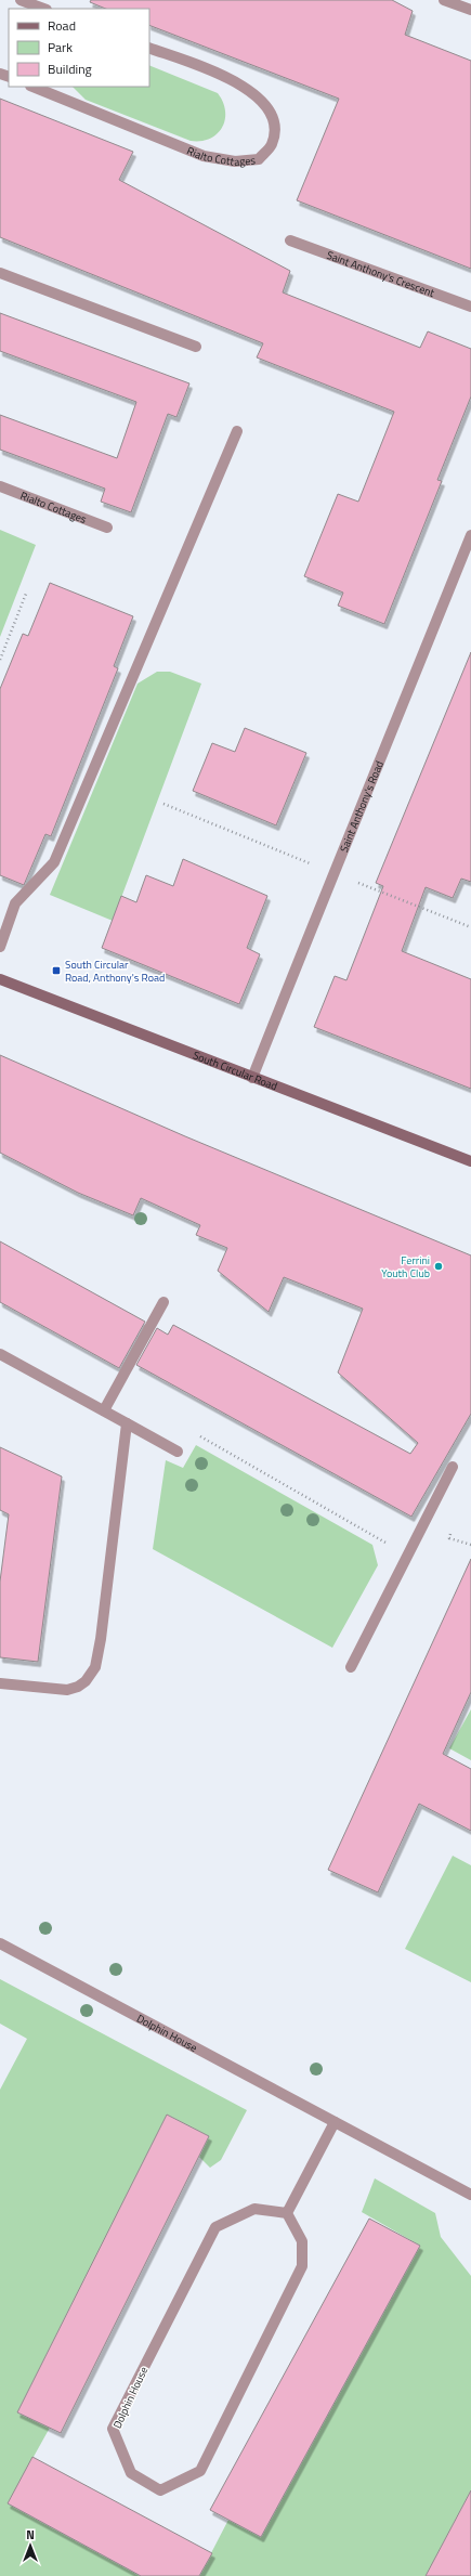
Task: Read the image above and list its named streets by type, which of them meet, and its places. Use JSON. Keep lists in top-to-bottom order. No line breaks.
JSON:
{"streets":{"main road":["South Circular Road"],"street":["Rialto Cottages","Saint Anthony's Crescent","Saint Anthony's Road","Dolphin House"]},"crossings":[["Saint Anthony's Road","South Circular Road"]],"places":{"transit":["South Circular Road, Anthony's Road"],"other":["Ferrini Youth Club"]},"legend":["Road","Park","Building"],"north":"top"}
